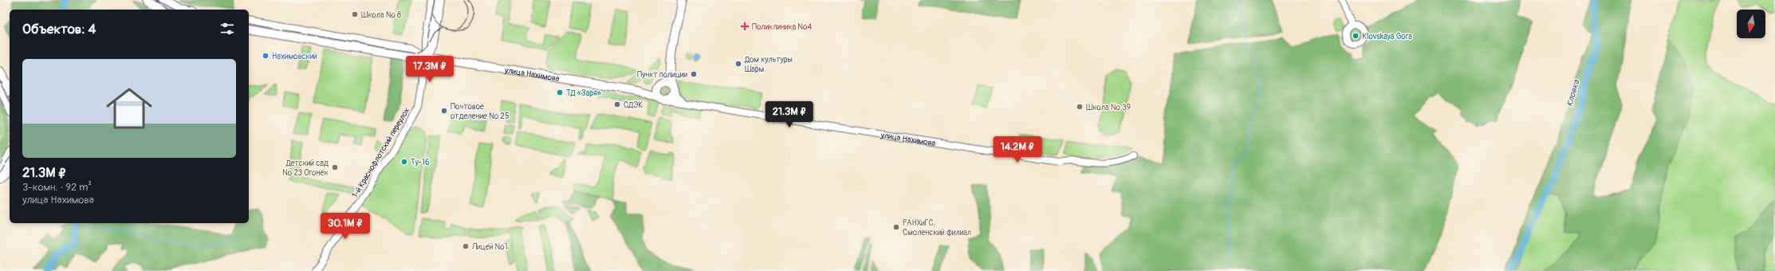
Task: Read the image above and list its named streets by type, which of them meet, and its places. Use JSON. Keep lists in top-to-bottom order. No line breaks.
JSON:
{"streets":{"main road":["улица Нахимова"],"street":["1-й Краснофлотский переулок"]},"crossings":[["улица Нахимова","1-й Краснофлотский переулок"]],"water":["Кловка"],"places":{"other":["Школа № 8","Klovskaya Gora","Нахимовский","Дом культуры Шарм","Пункт полиции","ТД «Заря»","СДЭК","Школа № 39","Почтовое отделение № 25","Ту-16","Детский сад № 23 Огонёк","РАНХиГС, Смоленский филиал","Лицей №1"],"health":["Поликлиника №4"]},"north":"bottom","page":{"heading":"Объектов: 4","list":[{"name":"21.3M ₽","note":"3-комн. · 92 m² · улица Нахимова"}],"price":["17.3M ₽","21.3M ₽","14.2M ₽","30.1M ₽"]}}
